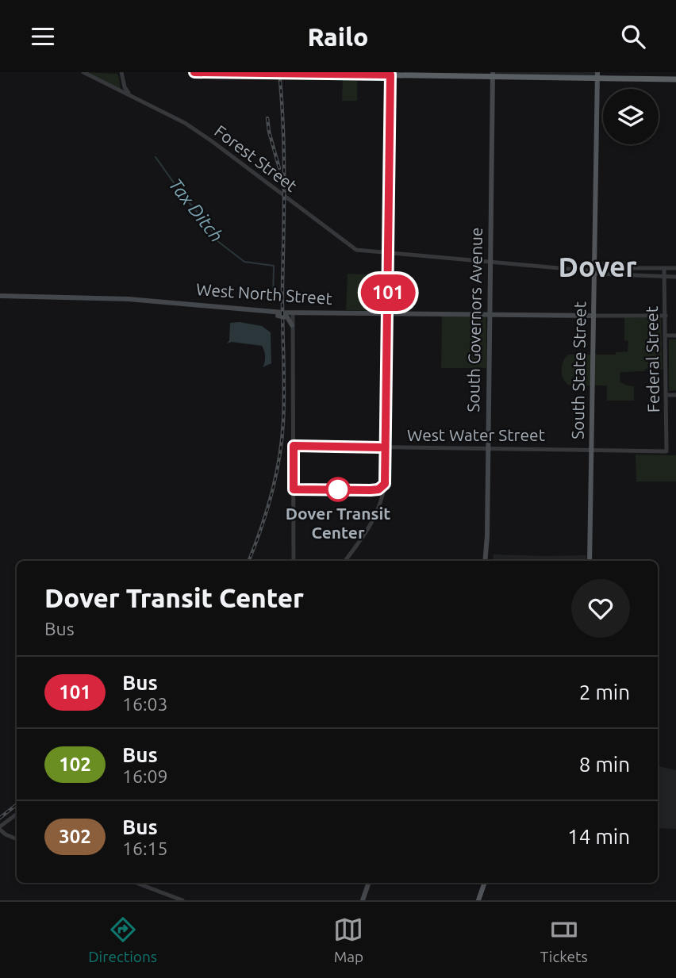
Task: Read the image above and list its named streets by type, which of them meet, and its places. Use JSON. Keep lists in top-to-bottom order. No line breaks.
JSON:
{"streets":{"main road":["West North Street","South Governors Avenue","South State Street"],"street":["Forest Street","Federal Street","West Water Street"]},"crossings":[["West North Street","South Governors Avenue"],["West North Street","South State Street"],["South Governors Avenue","West Water Street"],["Federal Street","West Water Street"],["South State Street","West Water Street"]],"districts":["Dover"],"water":["Tax Ditch"],"places":["Dover Transit Center"],"lines":["bus line 101"],"page":{"header":"Railo","on_map":"101","heading":["Dover Transit Center","Bus"],"list":[{"mark":"101","name":"Bus","note":"16:03","value":"2 min"},{"mark":"102","name":"Bus","note":"16:09","value":"8 min"},{"mark":"302","name":"Bus","note":"16:15","value":"14 min"}],"tabs":["Directions","Map","Tickets"]}}
